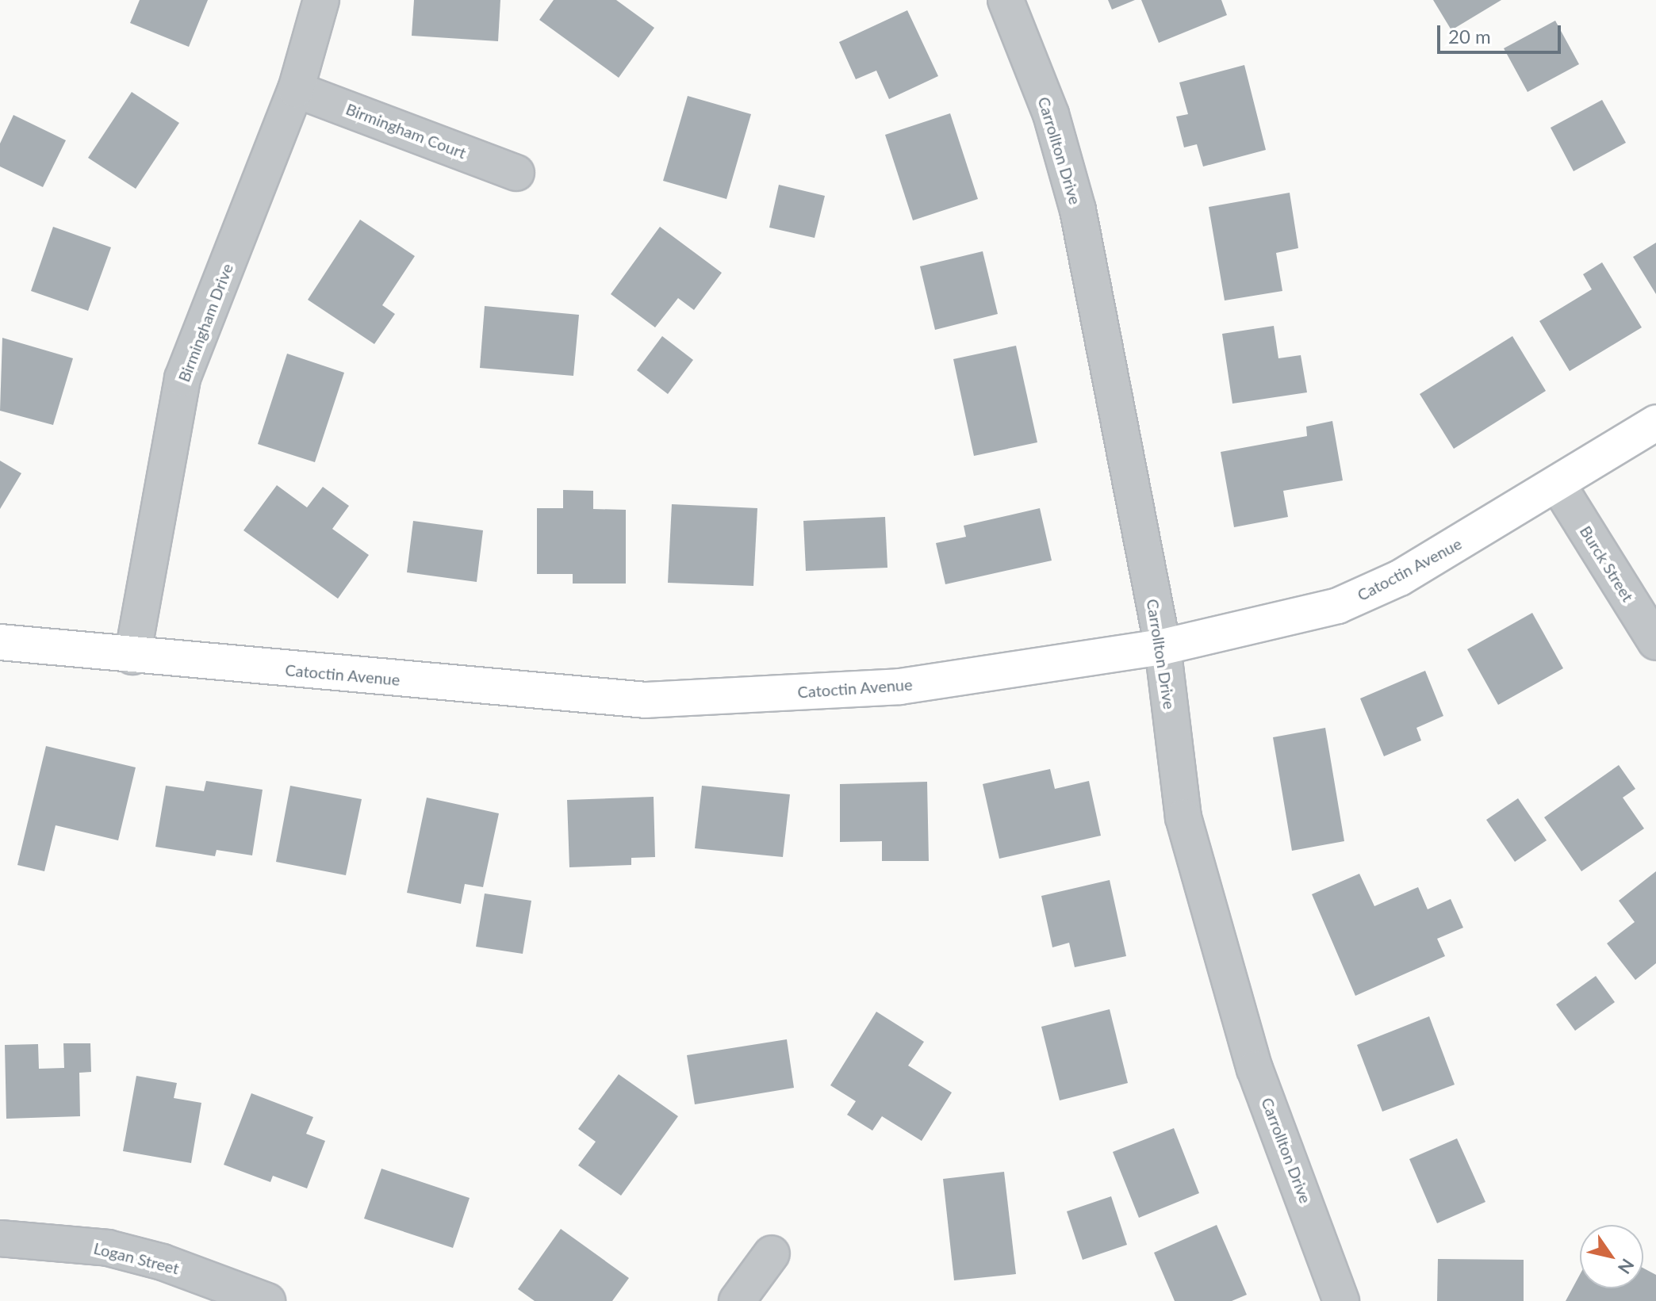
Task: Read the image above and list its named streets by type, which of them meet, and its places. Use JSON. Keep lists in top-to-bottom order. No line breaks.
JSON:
{"streets":{"street":["Birmingham Court","Carrollton Drive","Birmingham Drive","Burck Street","Catoctin Avenue","Logan Street"]},"crossings":[["Birmingham Court","Birmingham Drive"],["Carrollton Drive","Catoctin Avenue"],["Birmingham Drive","Catoctin Avenue"],["Burck Street","Catoctin Avenue"]],"scale_bar":"20 m","north":"bottom right"}
